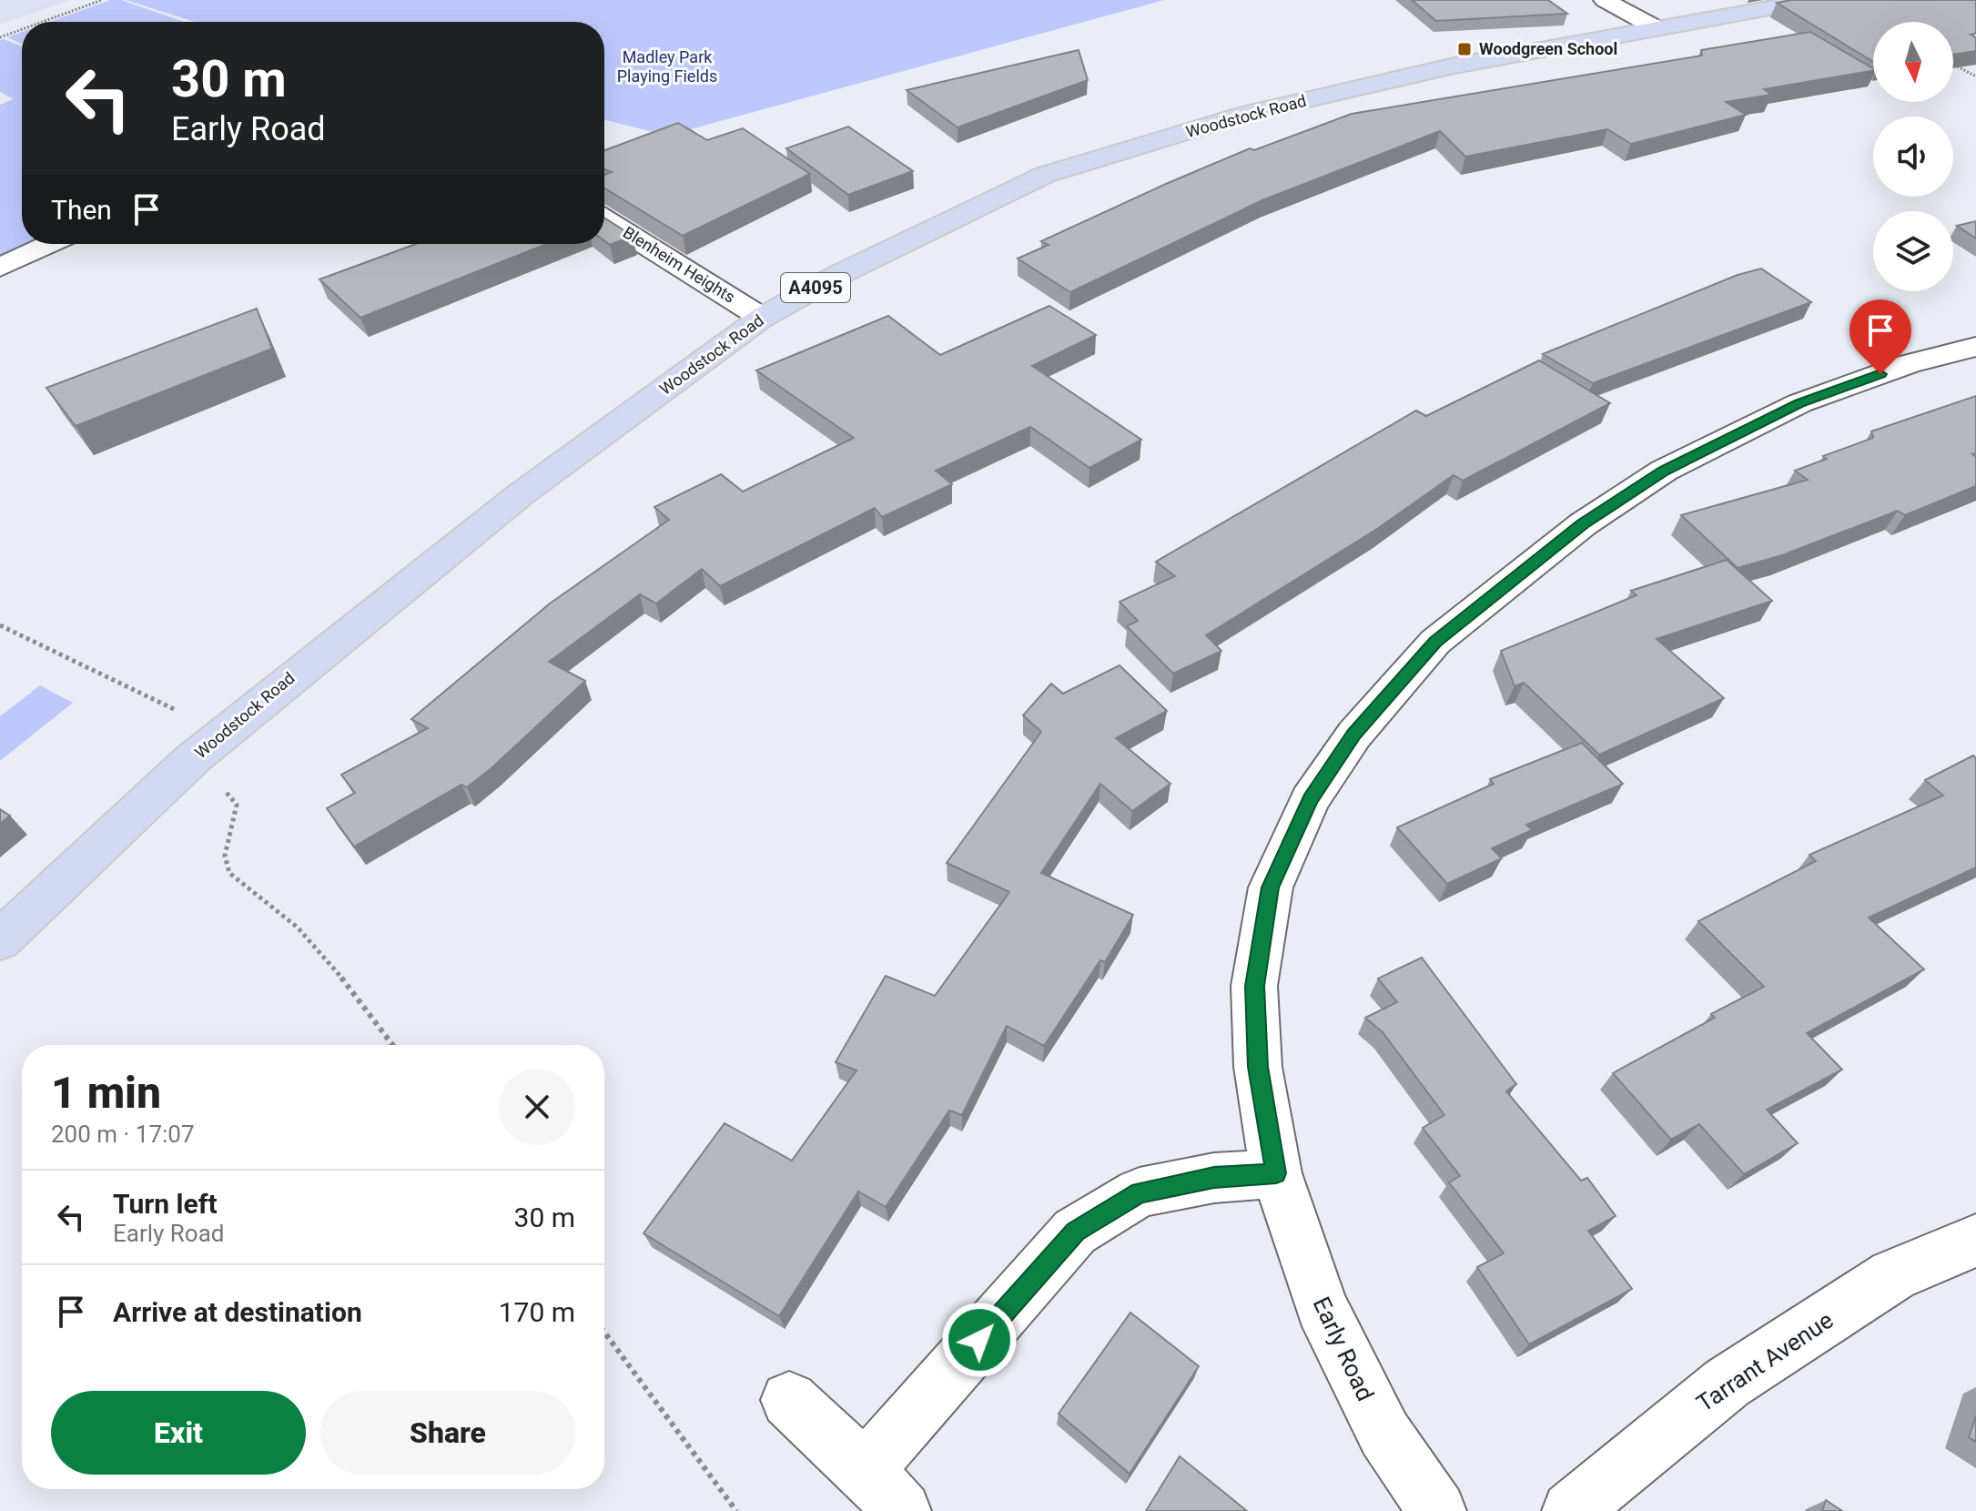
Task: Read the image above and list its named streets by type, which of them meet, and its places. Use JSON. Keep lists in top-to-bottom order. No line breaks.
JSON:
{"streets":{"main road":["Woodstock Road","A4095"],"street":["Blenheim Heights","Early Road","Tarrant Avenue"]},"crossings":[["Woodstock Road","Blenheim Heights"]],"parks":["Madley Park Playing Fields"],"places":{"transit":["Woodgreen School"]},"north":"bottom","page":{"turn":["30 m","Early Road"],"then":"Then","heading":["1 min","200 m · 17:07"],"list":[{"name":"Turn left","note":"Early Road","value":"30 m"},{"name":"Arrive at destination","value":"170 m"}],"buttons":["Exit","Share"]}}
